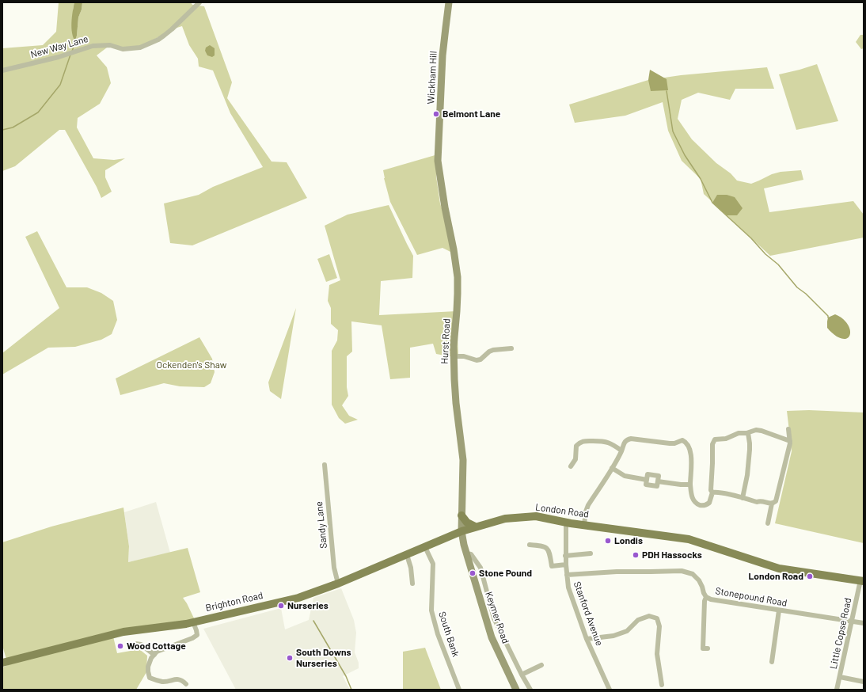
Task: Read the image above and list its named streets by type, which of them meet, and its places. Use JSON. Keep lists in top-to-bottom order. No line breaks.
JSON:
{"streets":{"main road":["Wickham Hill","Hurst Road","London Road","Brighton Road","Keymer Road"],"street":["New Way Lane","Sandy Lane","Stonepound Road","Stanford Avenue","Little Copse Road","South Bank"]},"crossings":[["Wickham Hill","Hurst Road"],["Hurst Road","London Road"],["Hurst Road","Brighton Road"],["Hurst Road","Keymer Road"],["London Road","Brighton Road"],["London Road","Stanford Avenue"],["London Road","Keymer Road"],["London Road","Little Copse Road"],["Sandy Lane","Brighton Road"],["Stonepound Road","Stanford Avenue"],["Stonepound Road","Little Copse Road"],["Brighton Road","Keymer Road"],["Brighton Road","South Bank"]],"parks":["Ockenden's Shaw"],"places":["Belmont Lane","Londis","PDH Hassocks","Stone Pound","London Road","Nurseries","Wood Cottage","South Downs Nurseries"]}
